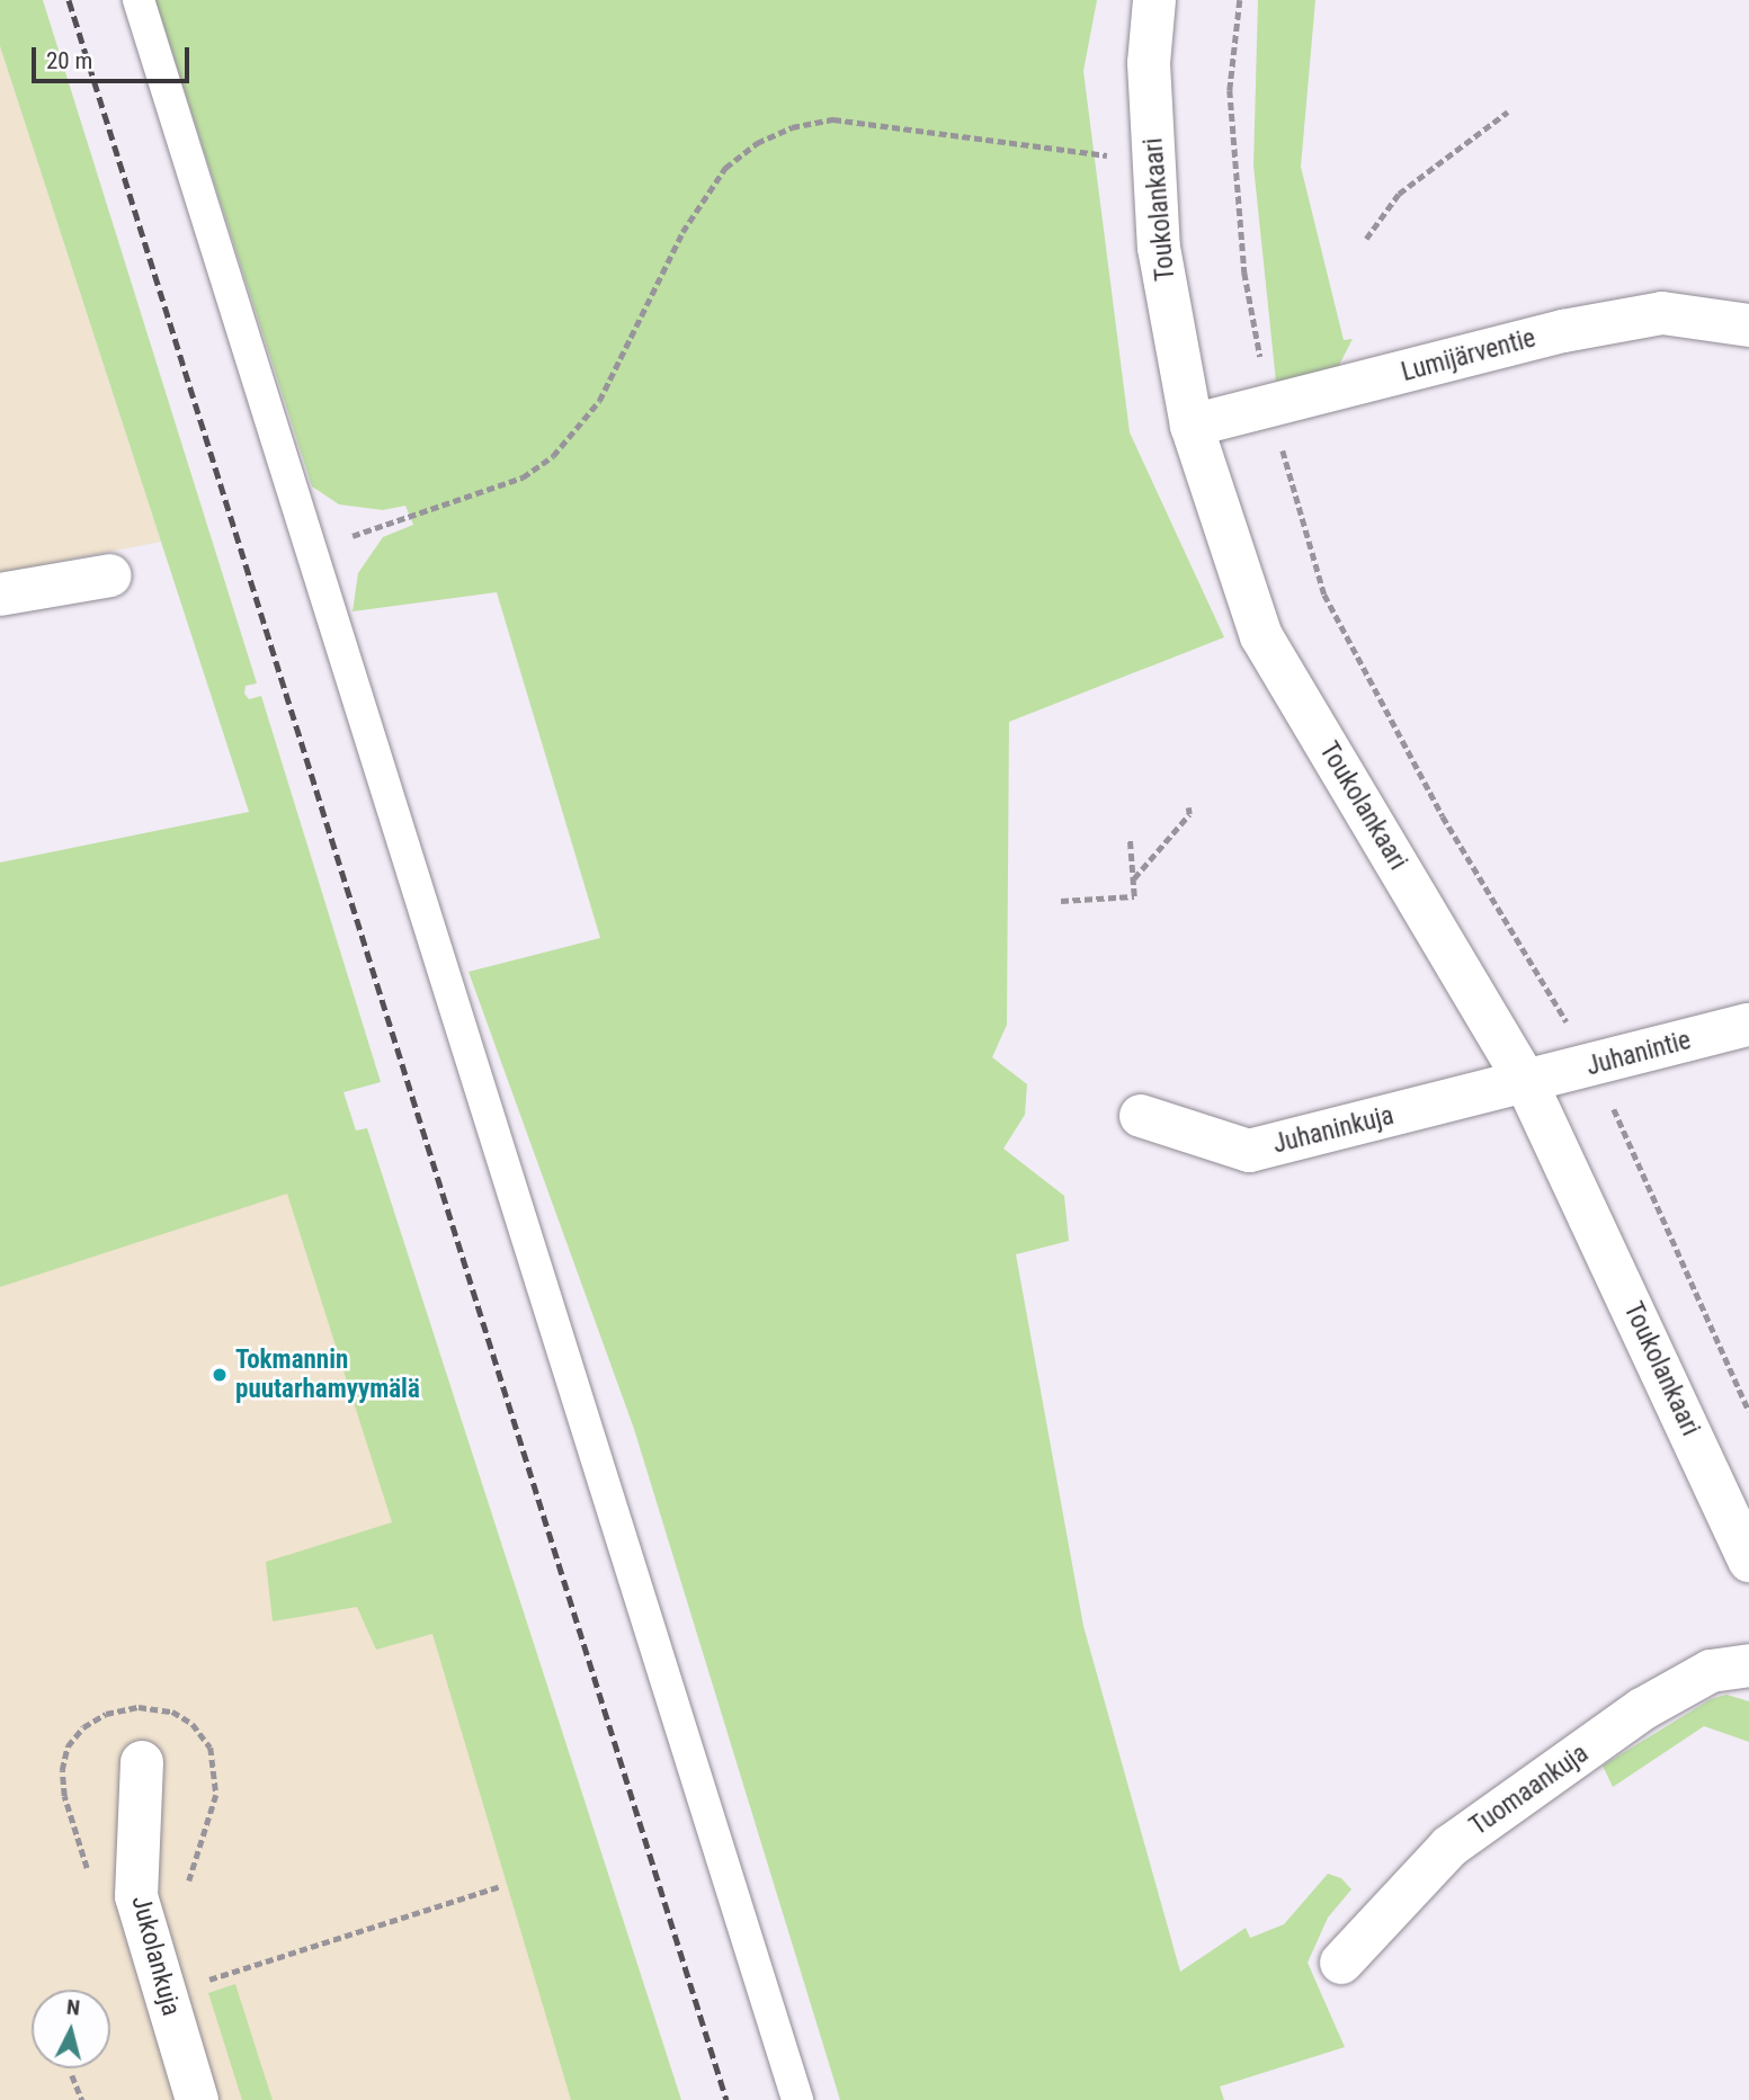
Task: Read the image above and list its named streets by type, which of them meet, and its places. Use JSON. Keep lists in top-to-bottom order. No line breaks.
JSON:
{"streets":{"street":["Toukolankaari","Lumijärventie","Juhanintie","Juhaninkuja","Tuomaankuja","Jukolankuja"]},"crossings":[["Toukolankaari","Lumijärventie"],["Toukolankaari","Juhanintie"],["Toukolankaari","Juhaninkuja"],["Juhanintie","Juhaninkuja"]],"places":["Tokmannin puutarhamyymälä"],"scale_bar":"20 m","north":"top"}
